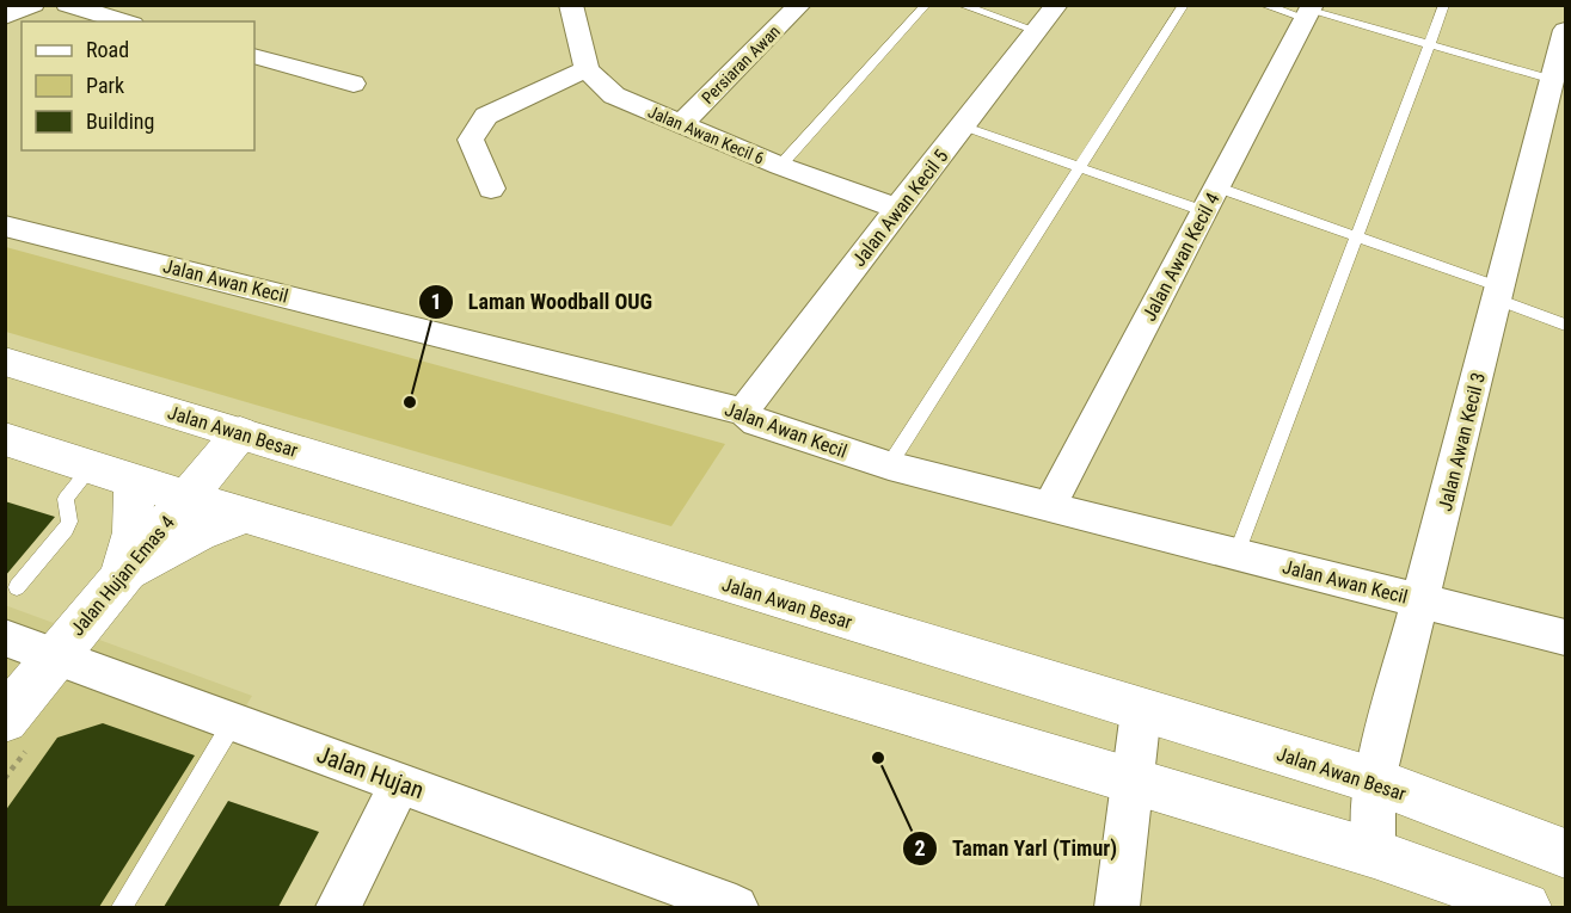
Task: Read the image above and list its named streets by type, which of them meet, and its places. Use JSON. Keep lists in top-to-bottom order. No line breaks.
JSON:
{"streets":{"main road":["Jalan Awan Besar","Jalan Hujan Emas 4"],"street":["Persiaran Awan","Jalan Awan Kecil 6","Jalan Awan Kecil 5","Jalan Awan Kecil 4","Jalan Awan Kecil","Jalan Awan Kecil 3","Jalan Hujan"]},"crossings":[["Persiaran Awan","Jalan Awan Kecil 6"],["Jalan Awan Kecil 6","Jalan Awan Kecil 5"],["Jalan Awan Kecil 5","Jalan Awan Kecil"],["Jalan Awan Kecil 4","Jalan Awan Kecil"],["Jalan Awan Kecil","Jalan Awan Kecil 3"],["Jalan Awan Besar","Jalan Awan Kecil 3"],["Jalan Awan Besar","Jalan Hujan Emas 4"],["Jalan Hujan Emas 4","Jalan Hujan"]],"places":["Laman Woodball OUG","Taman Yarl (Timur)"],"legend":["Road","Park","Building"]}
